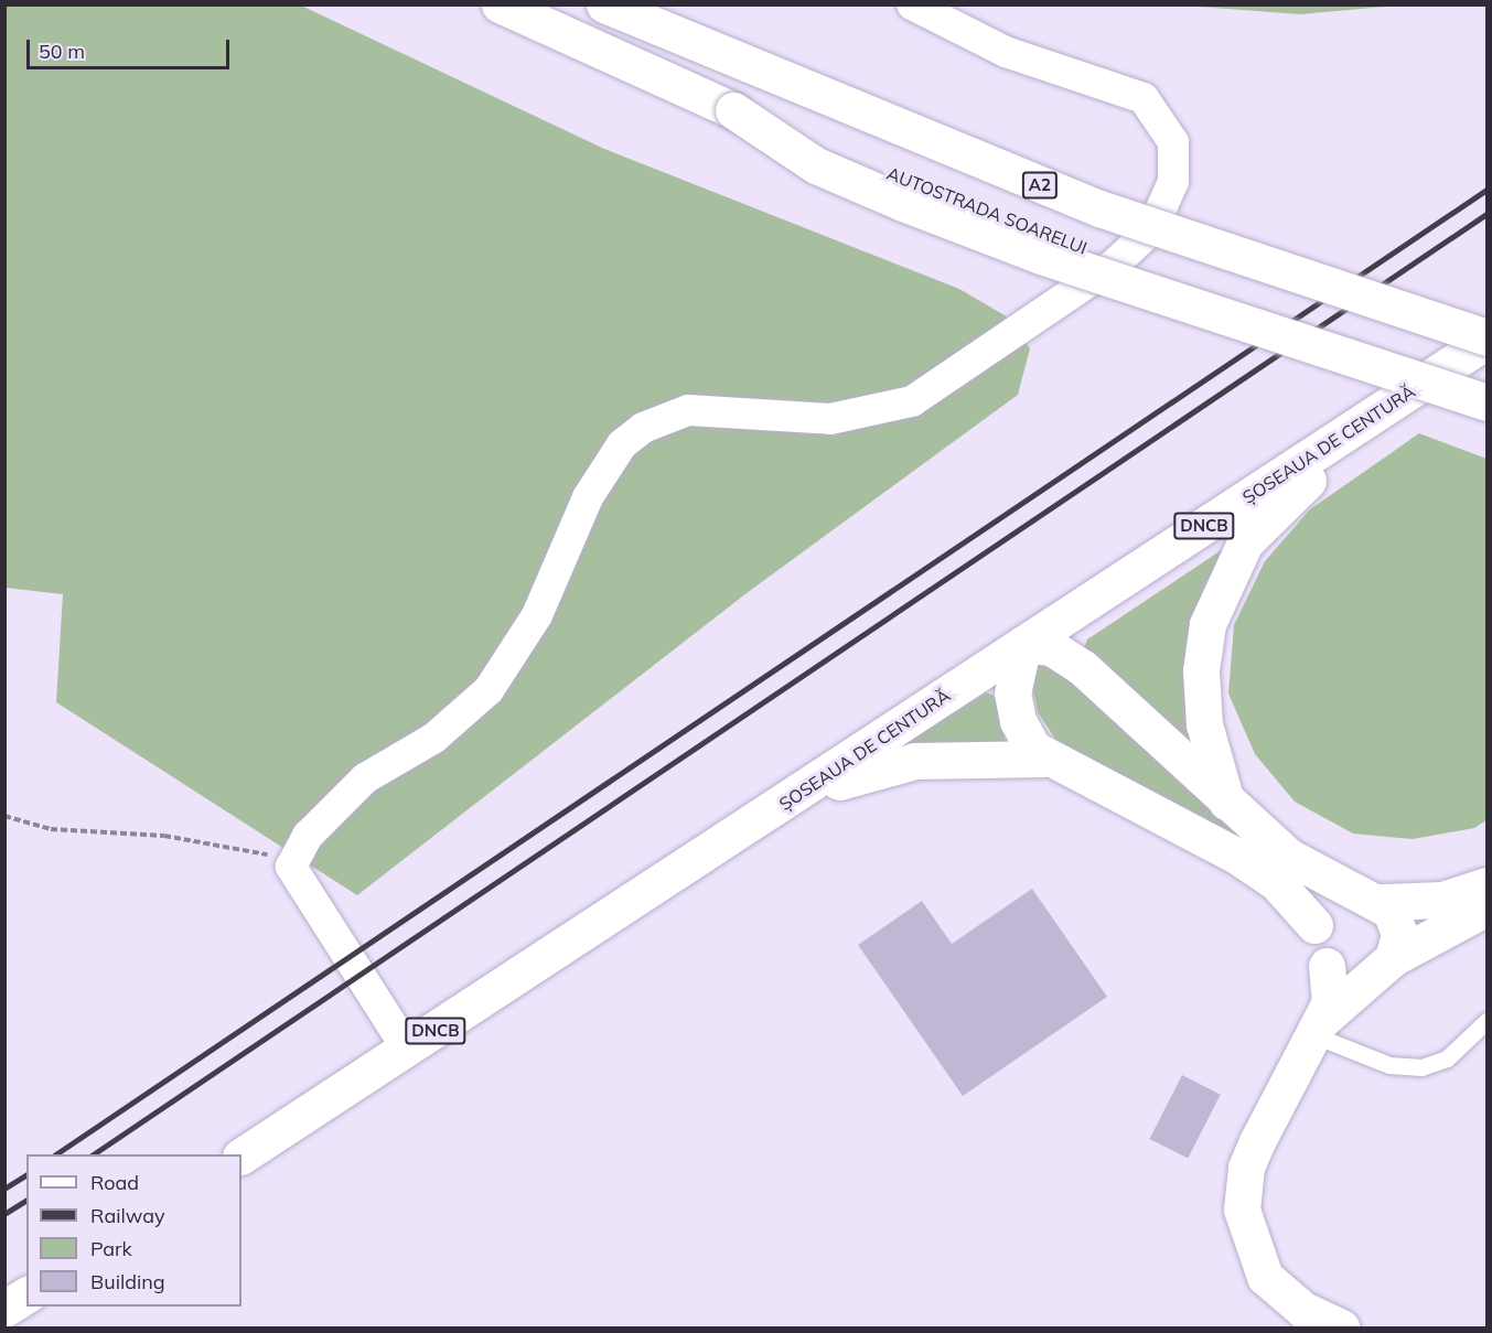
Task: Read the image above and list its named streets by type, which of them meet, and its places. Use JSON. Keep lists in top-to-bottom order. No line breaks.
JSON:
{"streets":{"main road":["A2","AUTOSTRADA SOARELUI","ȘOSEAUA DE CENTURĂ","DNCB"]},"crossings":[["A2","ȘOSEAUA DE CENTURĂ"]],"legend":["Road","Railway","Park","Building"],"scale_bar":"50 m"}
